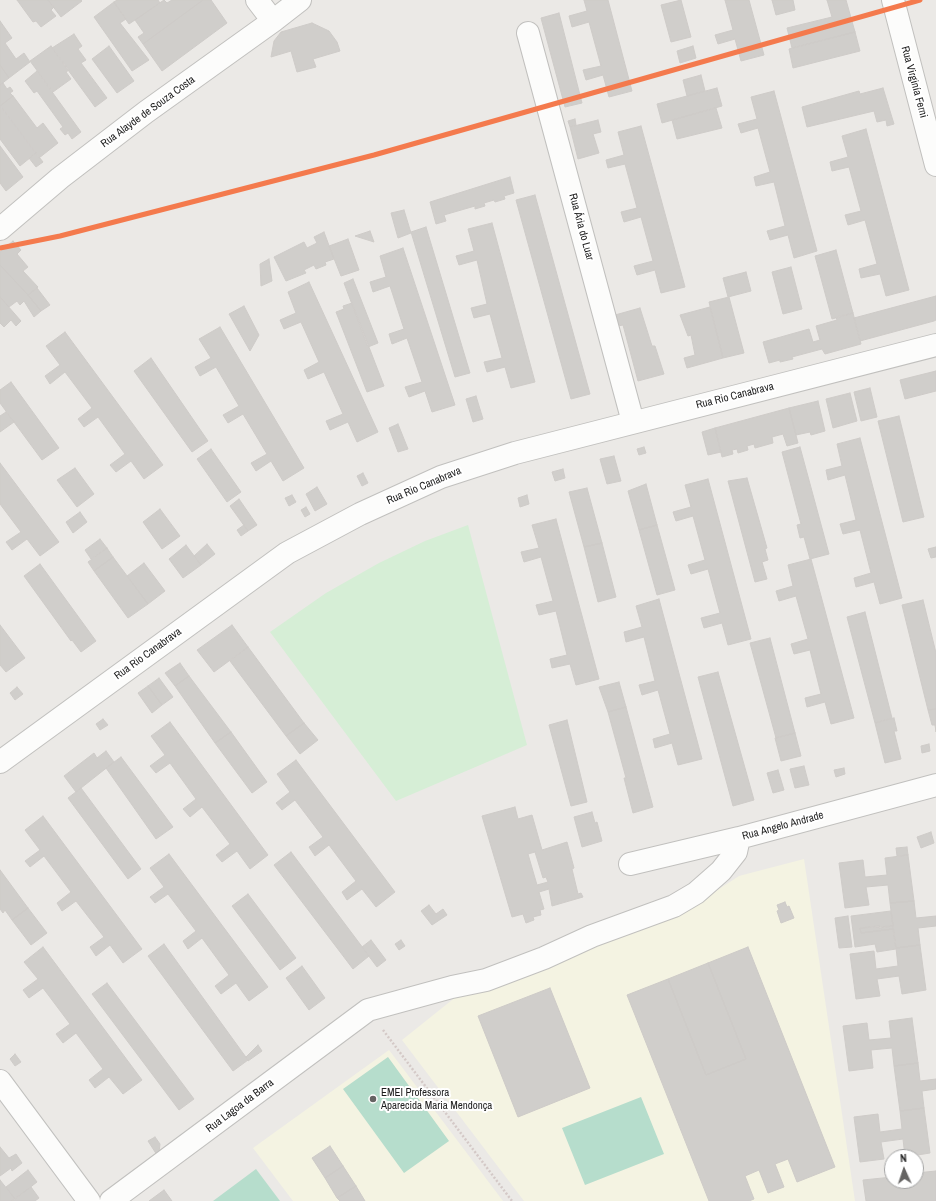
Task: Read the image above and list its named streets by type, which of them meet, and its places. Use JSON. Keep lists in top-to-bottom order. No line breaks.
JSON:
{"streets":{"street":["Rua Virginía Ferni","Rua Alayde de Souza Costa","Rua Ária do Luar","Rua Rio Canabrava","Rua Angelo Andrade","Rua Lagoa da Barra"]},"crossings":[["Rua Ária do Luar","Rua Rio Canabrava"]],"places":["EMEI Professora Aparecida Maria Mendonça"],"north":"top"}
